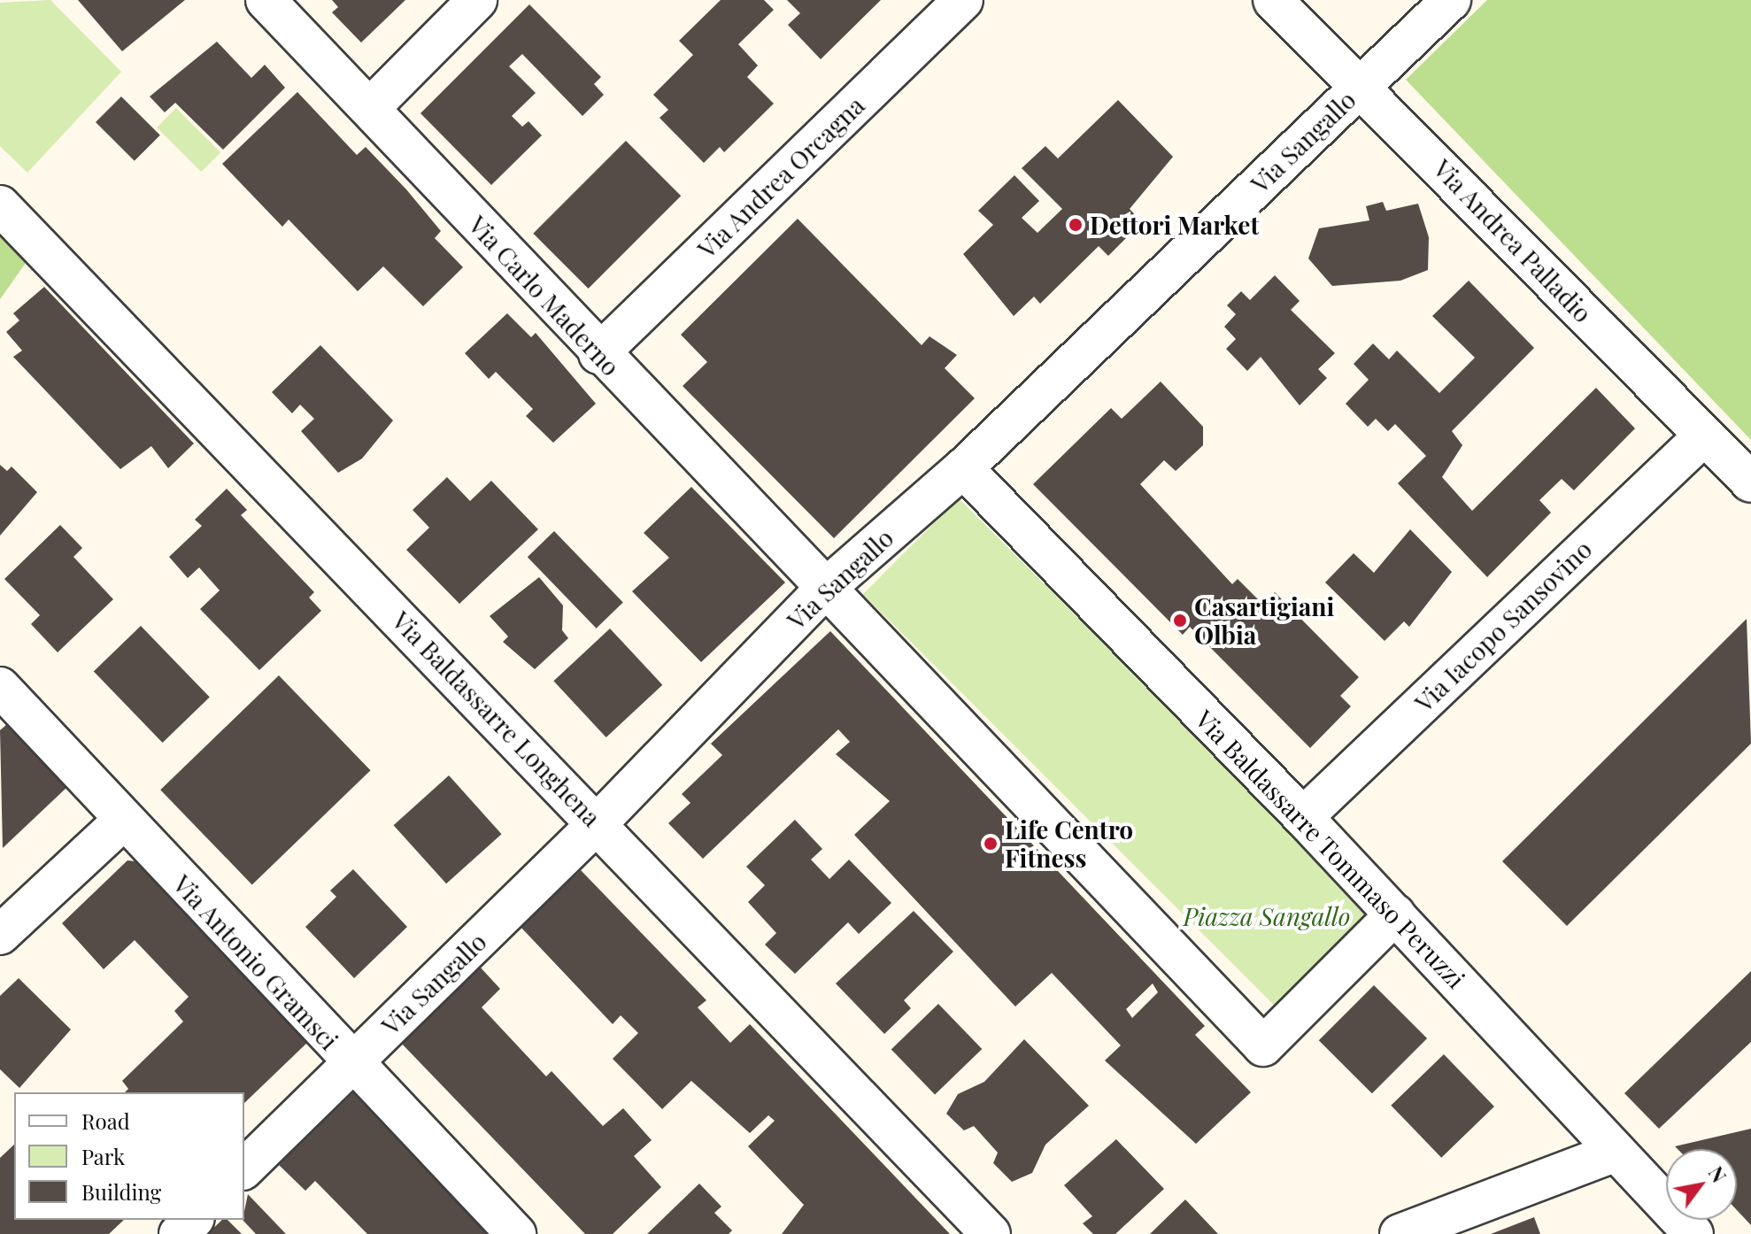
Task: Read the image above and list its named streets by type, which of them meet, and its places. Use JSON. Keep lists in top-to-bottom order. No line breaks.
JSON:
{"streets":{"street":["Via Sangallo","Via Andrea Orcagna","Via Andrea Palladio","Via Carlo Maderno","Via Iacopo Sansovino","Via Baldassarre Longhena","Via Baldassarre Tommaso Peruzzi","Via Antonio Gramsci"]},"crossings":[["Via Sangallo","Via Andrea Palladio"],["Via Sangallo","Via Carlo Maderno"],["Via Sangallo","Via Baldassarre Longhena"],["Via Sangallo","Via Baldassarre Tommaso Peruzzi"],["Via Sangallo","Via Antonio Gramsci"],["Via Andrea Orcagna","Via Carlo Maderno"],["Via Andrea Palladio","Via Iacopo Sansovino"],["Via Iacopo Sansovino","Via Baldassarre Tommaso Peruzzi"]],"parks":["Piazza Sangallo"],"places":["Dettori Market","Casartigiani Olbia","Life Centro Fitness"],"legend":["Road","Park","Building"],"north":"top right"}
